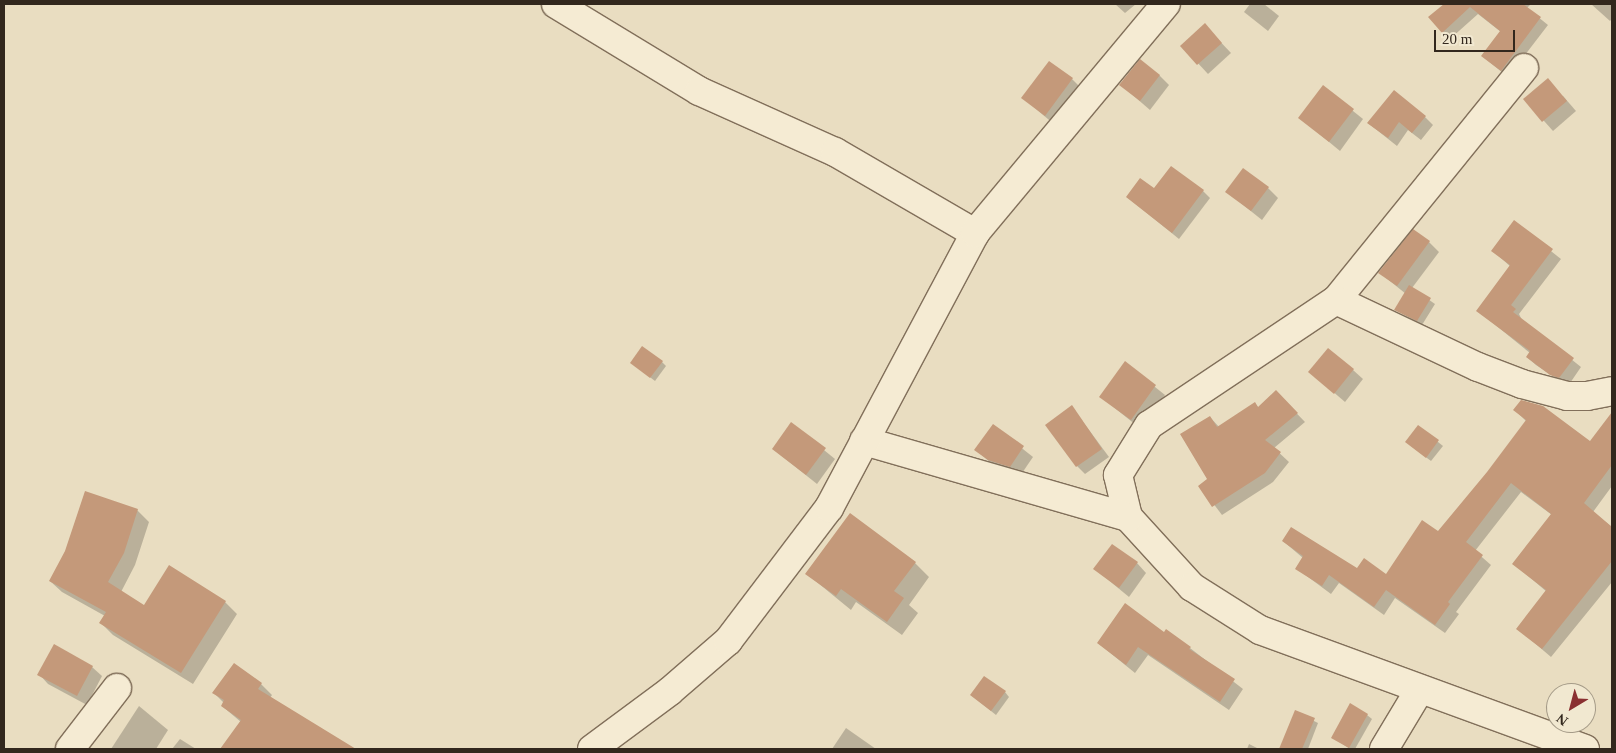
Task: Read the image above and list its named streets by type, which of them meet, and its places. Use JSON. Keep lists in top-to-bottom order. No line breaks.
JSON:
{"scale_bar":"20 m","north":"bottom left"}
